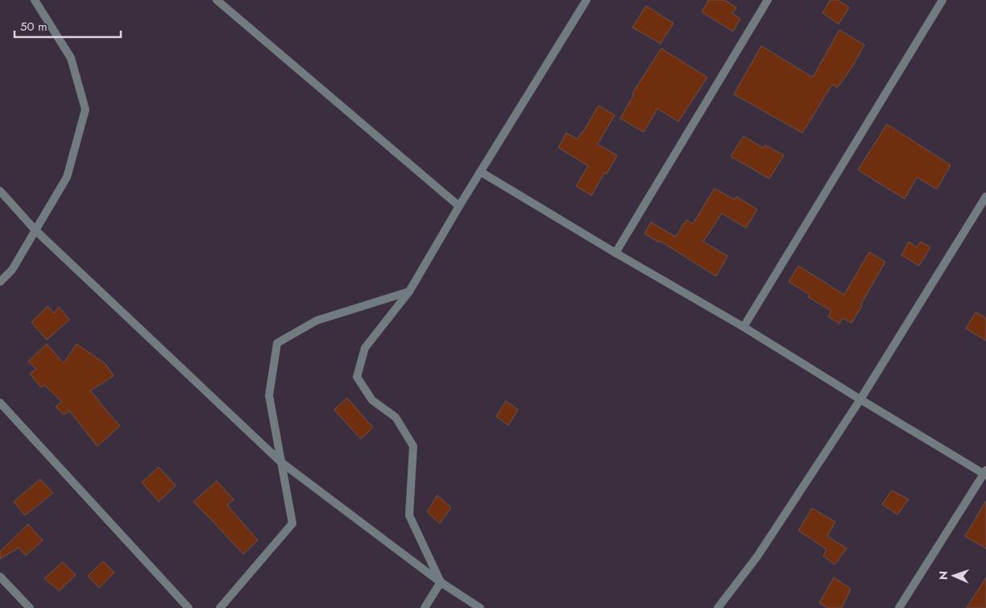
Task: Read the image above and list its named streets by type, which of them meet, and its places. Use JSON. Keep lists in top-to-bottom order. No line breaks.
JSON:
{"scale_bar":"50 m","north":"left"}
